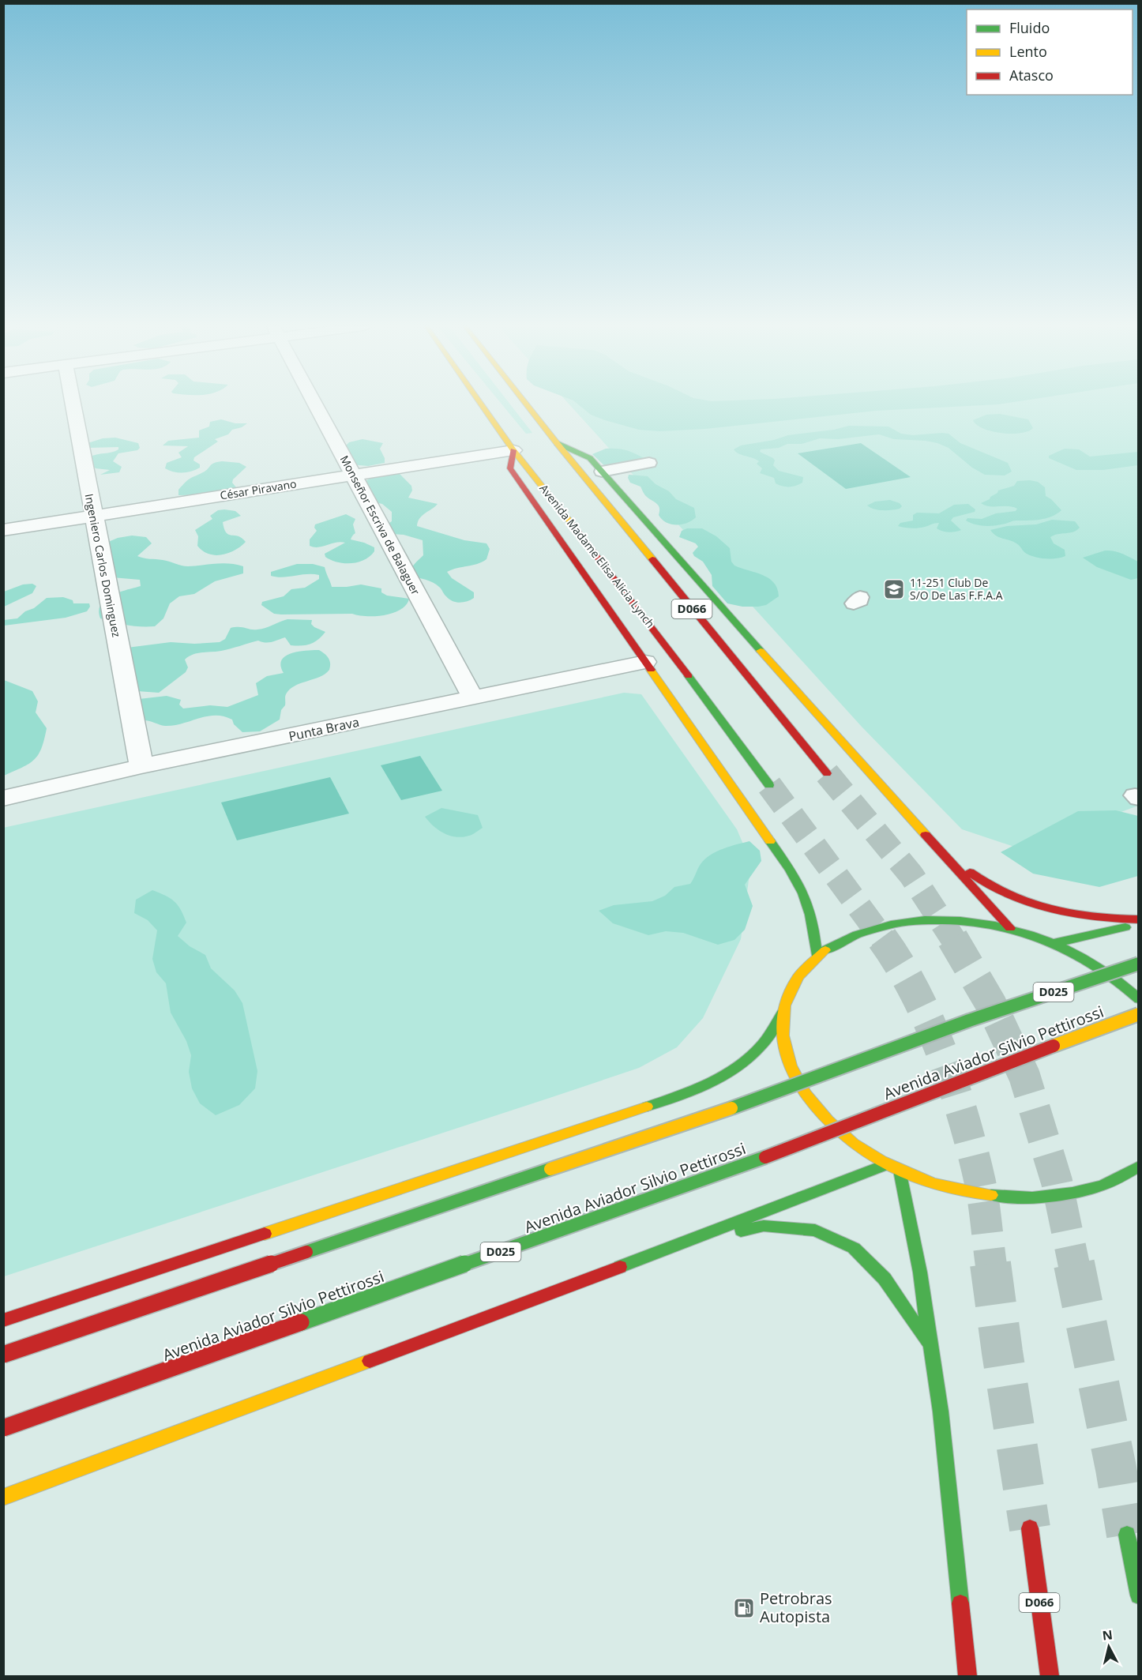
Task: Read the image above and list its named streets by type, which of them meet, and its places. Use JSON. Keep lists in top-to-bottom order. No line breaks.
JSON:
{"streets":{"highway":["Avenida Madame Elisa Alicia Lynch","D066","D025","Avenida Aviador Silvio Pettirossi"],"street":["César Piravano","Monseñor Escriva de Balaguer","Ingeniero Carlos Dominguez","Punta Brava"]},"crossings":[["César Piravano","Monseñor Escriva de Balaguer"],["César Piravano","Avenida Madame Elisa Alicia Lynch"],["César Piravano","Ingeniero Carlos Dominguez"],["Monseñor Escriva de Balaguer","Punta Brava"],["Ingeniero Carlos Dominguez","Punta Brava"]],"places":{"school or university":["11-251 Club De S/O De Las F.F.A.A"],"fuel station":["Petrobras Autopista"]},"legend":["Fluido","Lento","Atasco"],"north":"top"}
